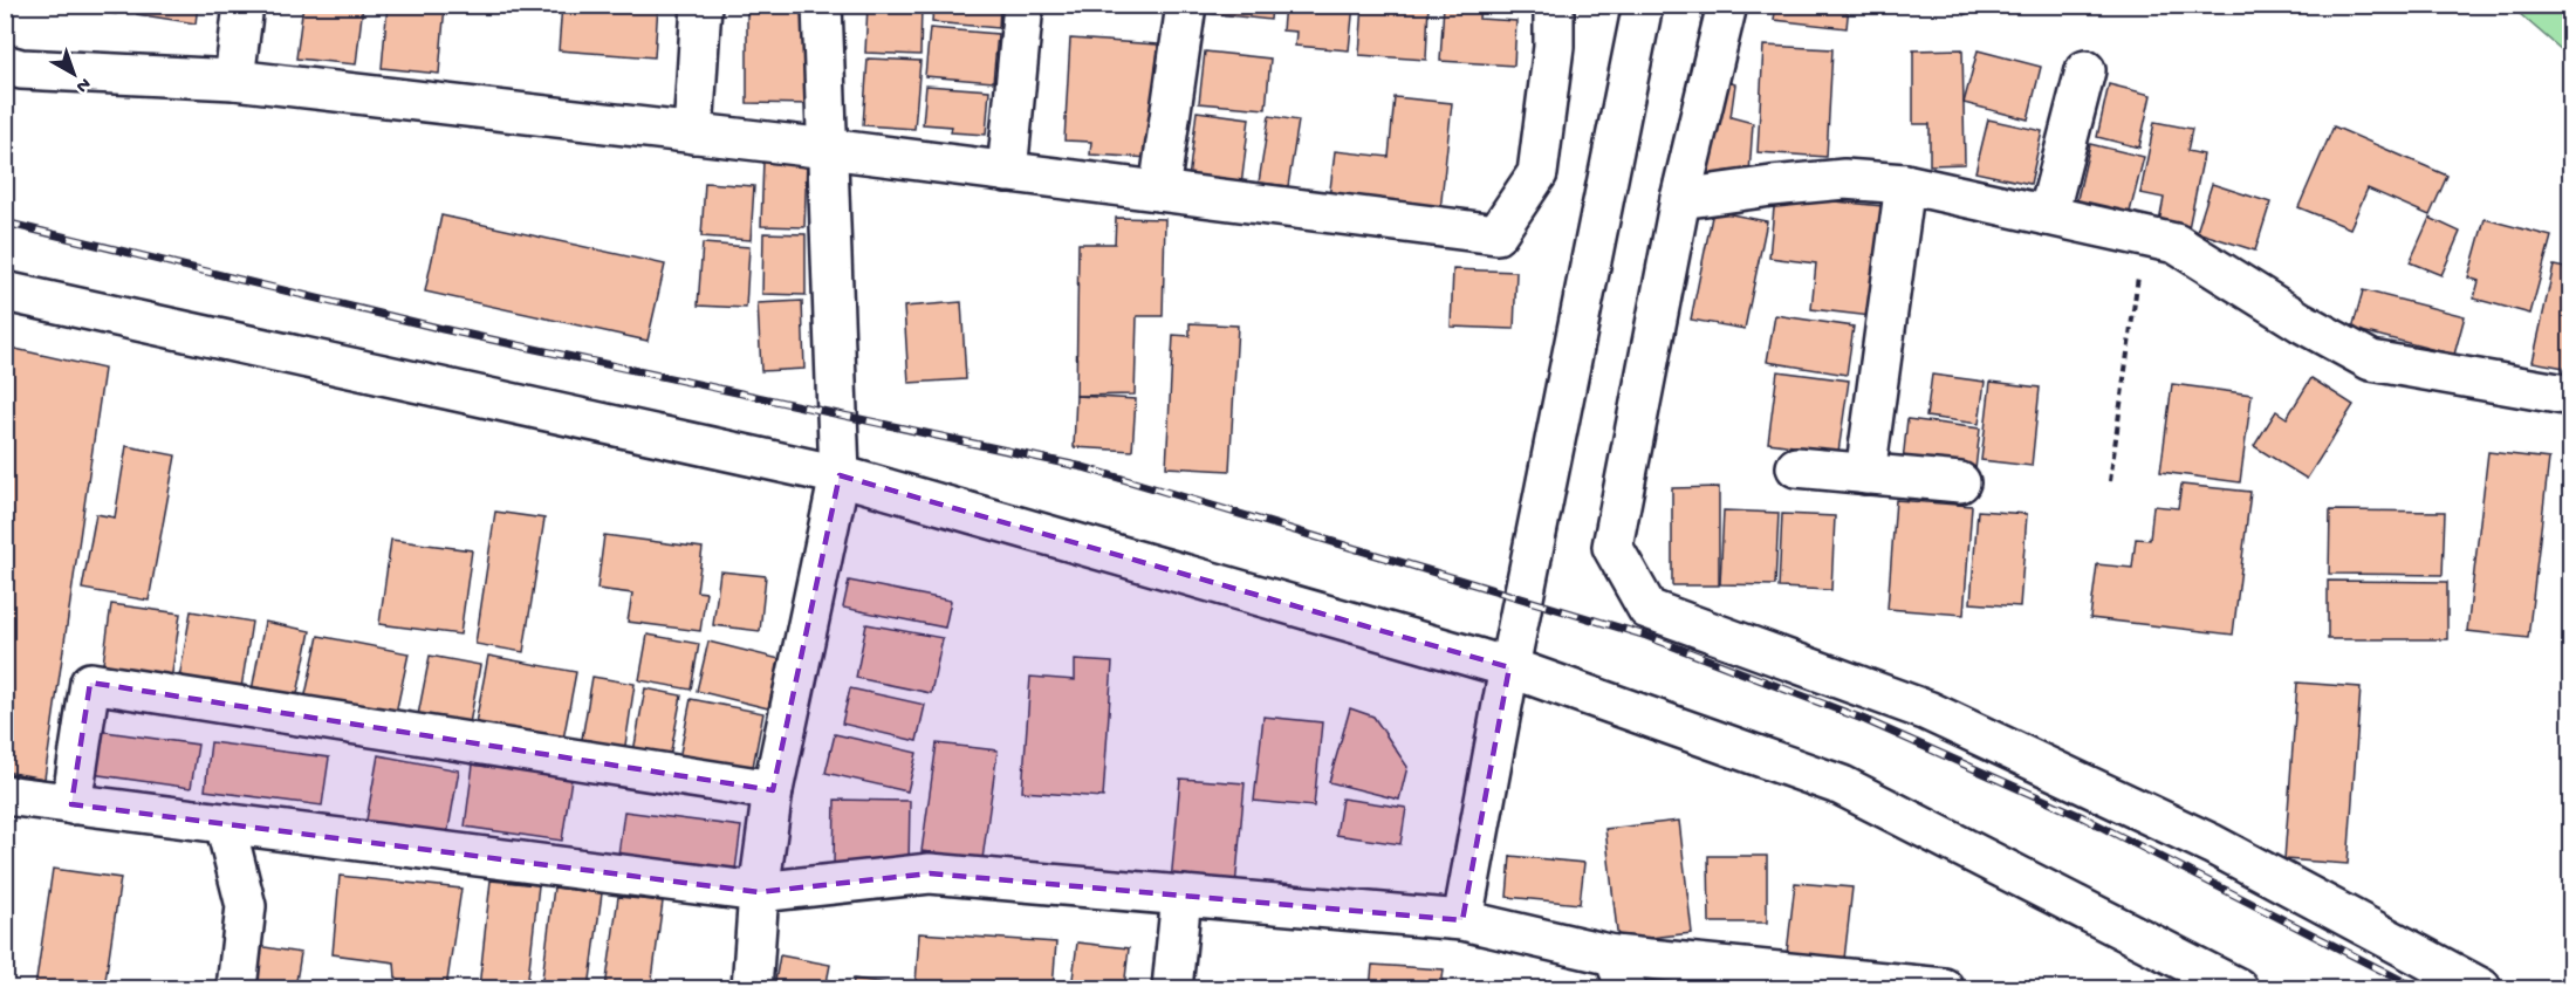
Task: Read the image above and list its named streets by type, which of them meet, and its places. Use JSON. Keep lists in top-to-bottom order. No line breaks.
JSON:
{"north":"bottom right"}
